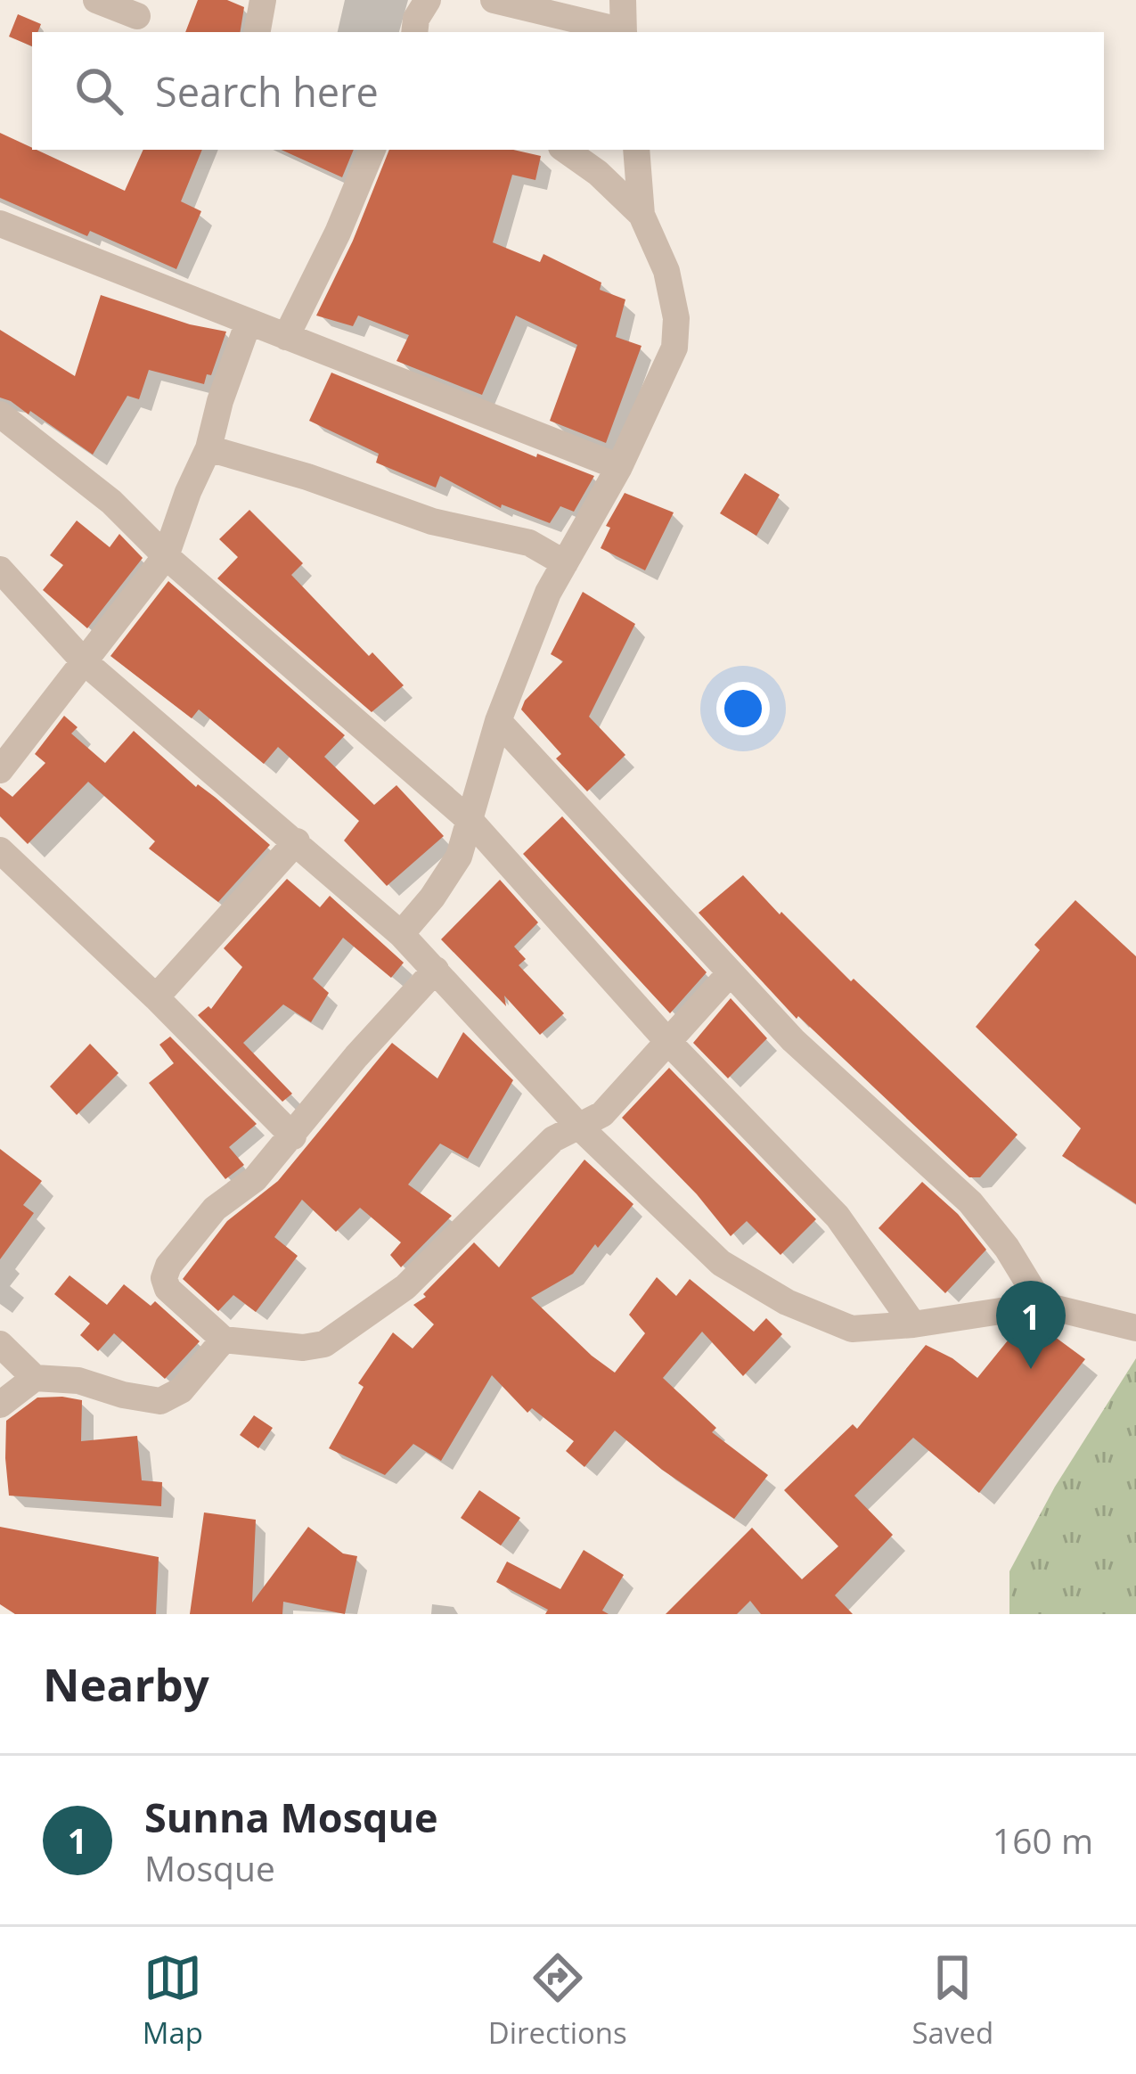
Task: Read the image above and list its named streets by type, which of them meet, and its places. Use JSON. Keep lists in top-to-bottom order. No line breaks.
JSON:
{"page":{"search":"Search here","pins":"1","heading":"Nearby","list":[{"mark":"1","name":"Sunna Mosque","note":"Mosque","value":"160 m"}],"nav":["Map","Directions","Saved"]}}
